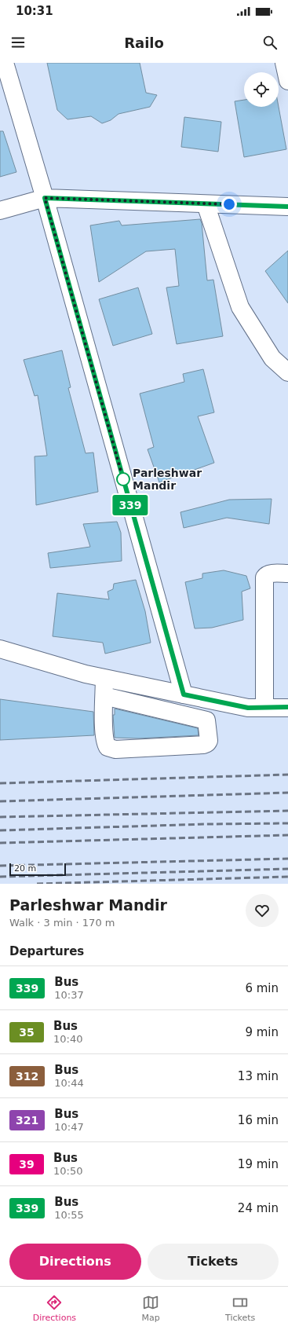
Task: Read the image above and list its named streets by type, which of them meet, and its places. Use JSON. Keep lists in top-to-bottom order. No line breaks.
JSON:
{"places":["Parleshwar Mandir"],"lines":["bus line 339"],"scale_bar":"20 m","page":{"status":"10:31","header":"Railo","on_map":"339","scale":"20 m","heading":[["Parleshwar Mandir","Walk · 3 min · 170 m"],"Departures"],"list":[{"mark":"339","name":"Bus","note":"10:37","value":"6 min"},{"mark":"35","name":"Bus","note":"10:40","value":"9 min"},{"mark":"312","name":"Bus","note":"10:44","value":"13 min"},{"mark":"321","name":"Bus","note":"10:47","value":"16 min"},{"mark":"39","name":"Bus","note":"10:50","value":"19 min"},{"mark":"339","name":"Bus","note":"10:55","value":"24 min"}],"buttons":["Directions","Tickets"],"tabs":["Directions","Map","Tickets"]}}
